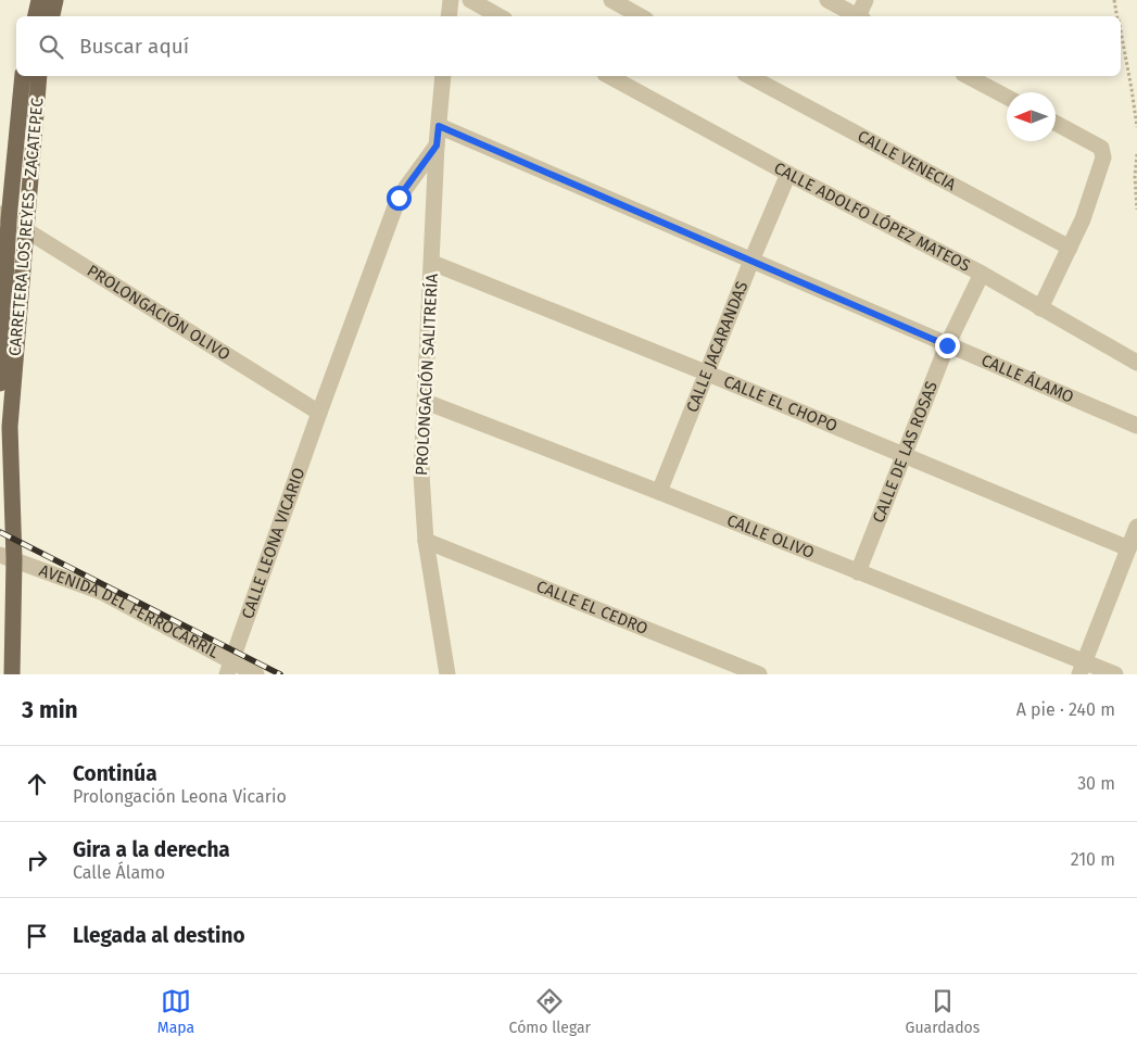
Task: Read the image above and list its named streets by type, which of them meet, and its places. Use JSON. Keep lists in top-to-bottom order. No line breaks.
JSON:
{"streets":{"main road":["CARRETERA LOS REYES - ZACATEPEC"],"street":["CALLE VENECIA","CALLE ADOLFO LÓPEZ MATEOS","PROLONGACIÓN OLIVO","CALLE JACARANDAS","PROLONGACIÓN SALITRERÍA","CALLE ÁLAMO","CALLE EL CHOPO","CALLE DE LAS ROSAS","CALLE OLIVO","CALLE LEONA VICARIO","CALLE EL CEDRO","AVENIDA DEL FERROCARRIL"]},"crossings":[["CALLE ADOLFO LÓPEZ MATEOS","CALLE JACARANDAS"],["CALLE ADOLFO LÓPEZ MATEOS","CALLE DE LAS ROSAS"],["CARRETERA LOS REYES - ZACATEPEC","PROLONGACIÓN OLIVO"],["CARRETERA LOS REYES - ZACATEPEC","AVENIDA DEL FERROCARRIL"],["PROLONGACIÓN OLIVO","CALLE LEONA VICARIO"],["CALLE JACARANDAS","CALLE ÁLAMO"],["CALLE JACARANDAS","CALLE EL CHOPO"],["CALLE JACARANDAS","CALLE OLIVO"],["PROLONGACIÓN SALITRERÍA","CALLE ÁLAMO"],["PROLONGACIÓN SALITRERÍA","CALLE EL CHOPO"],["PROLONGACIÓN SALITRERÍA","CALLE OLIVO"],["PROLONGACIÓN SALITRERÍA","CALLE LEONA VICARIO"],["PROLONGACIÓN SALITRERÍA","CALLE EL CEDRO"],["CALLE ÁLAMO","CALLE DE LAS ROSAS"],["CALLE EL CHOPO","CALLE DE LAS ROSAS"],["CALLE DE LAS ROSAS","CALLE OLIVO"],["CALLE LEONA VICARIO","AVENIDA DEL FERROCARRIL"]],"north":"left","page":{"search":"Buscar aquí","heading":["3 min","A pie · 240 m"],"list":[["Continúa","Prolongación Leona Vicario","30 m"],["Gira a la derecha","Calle Álamo","210 m"],"Llegada al destino"],"nav":["Mapa","Cómo llegar","Guardados"]}}
